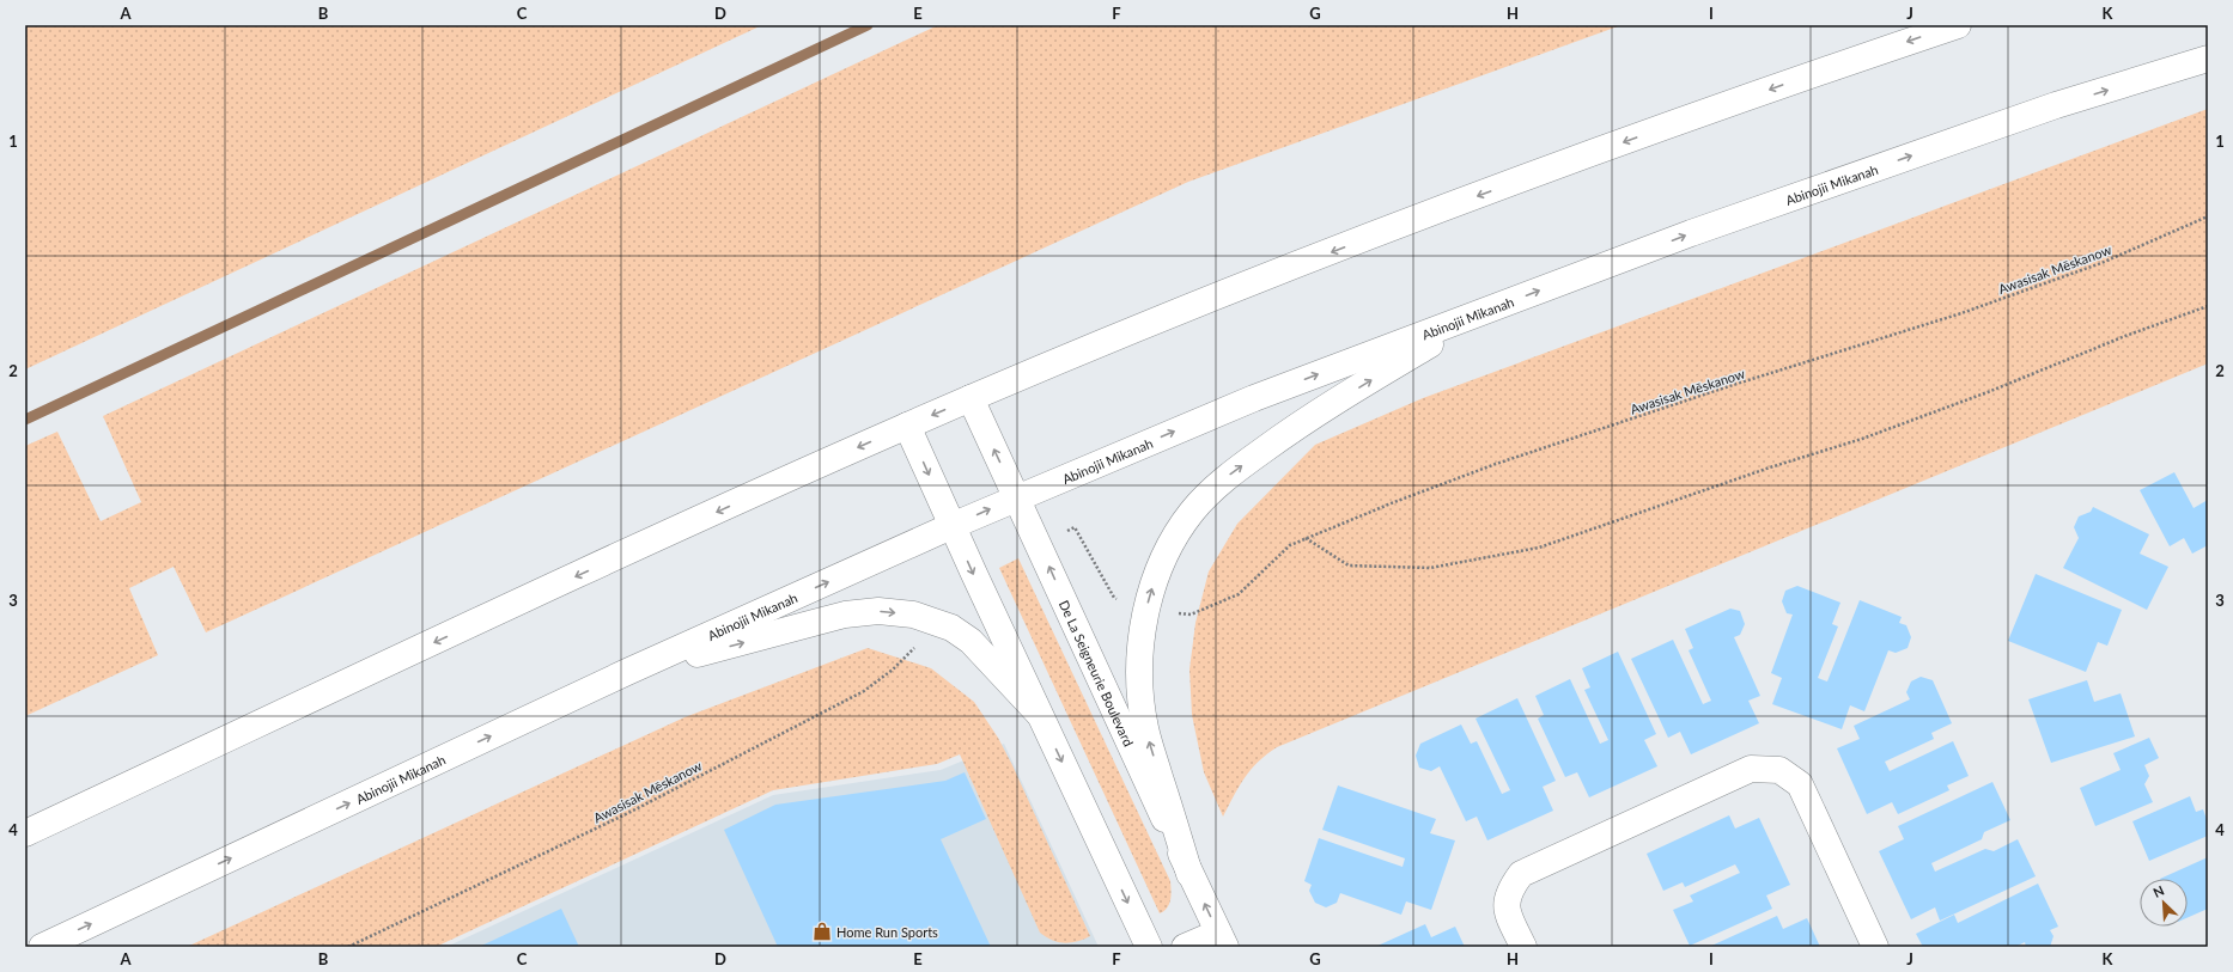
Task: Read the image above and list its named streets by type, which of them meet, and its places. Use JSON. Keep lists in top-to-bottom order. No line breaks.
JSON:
{"streets":{"main road":["Abinojii Mikanah","De La Seigneurie Boulevard"],"path":["Awasisak Mēskanow"]},"crossings":[["Abinojii Mikanah","De La Seigneurie Boulevard"]],"places":{"shop":["Home Run Sports"]},"north":"top left","grid":{"columns":["A","B","C","D","E","F","G","H","I","J","K"],"rows":["1","2","3","4"]}}
